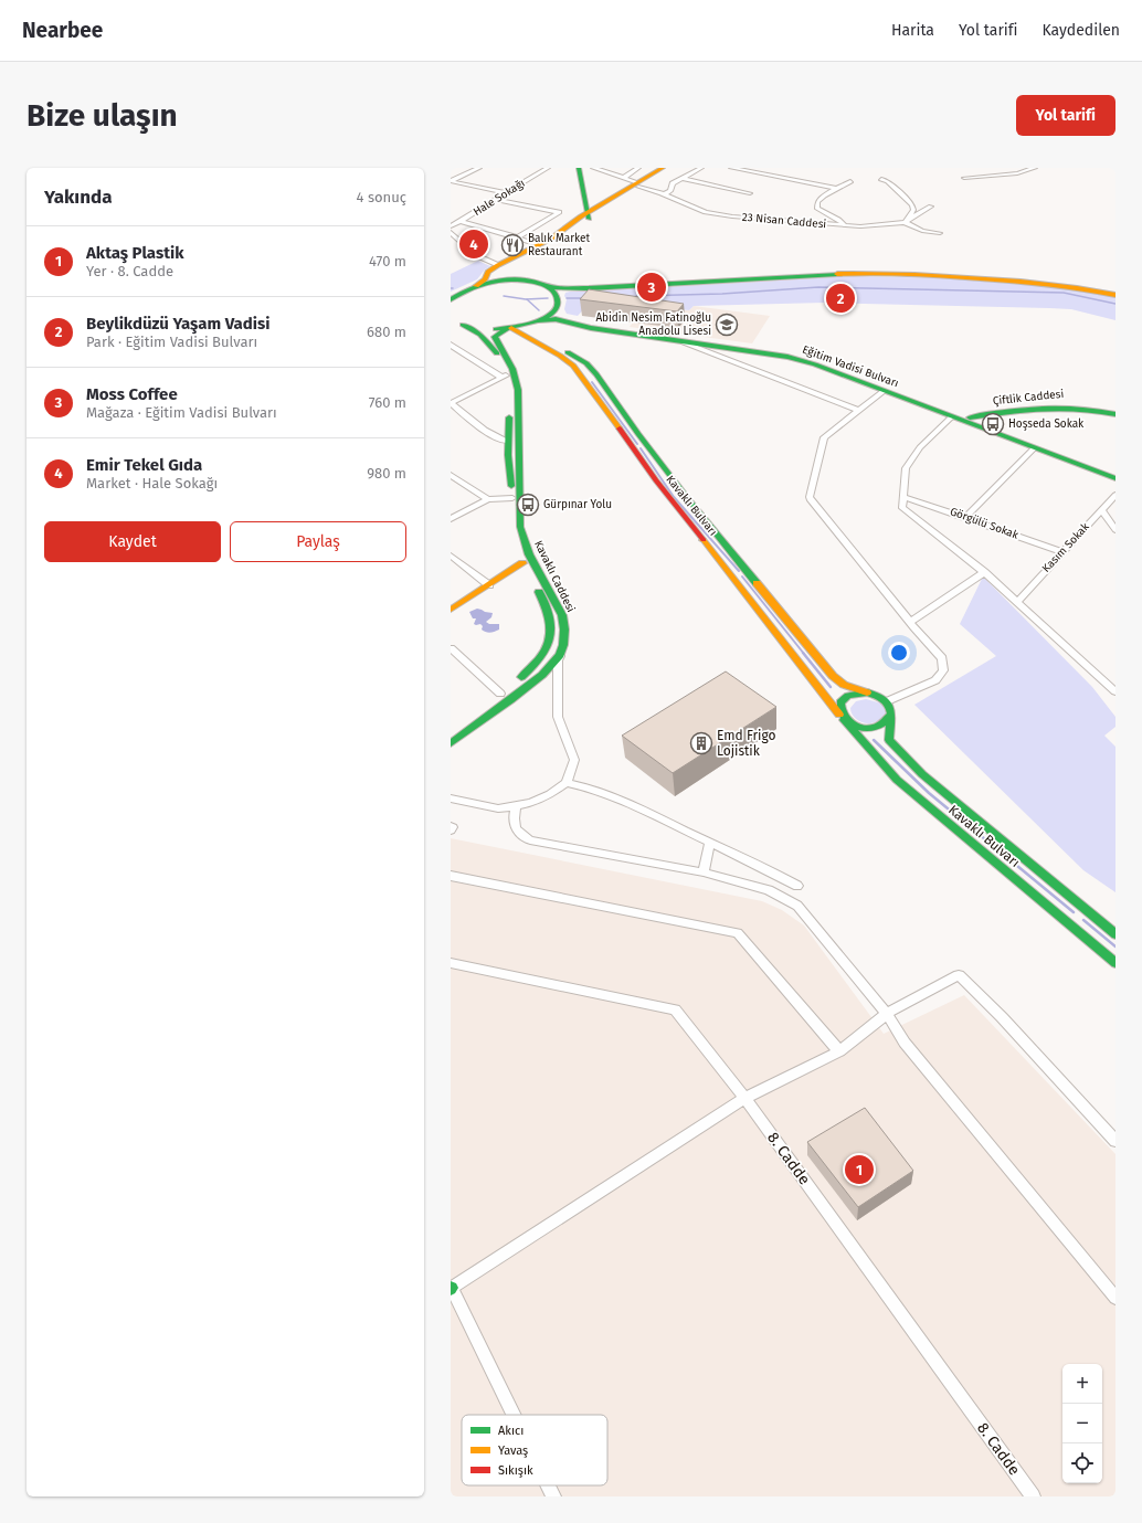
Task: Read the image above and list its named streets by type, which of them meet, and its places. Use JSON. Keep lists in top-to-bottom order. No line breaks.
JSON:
{"streets":{"main road":["Eğitim Vadisi Bulvarı","Çiftlik Caddesi","Kavaklı Bulvarı","Kavaklı Caddesi"],"street":["Hale Sokağı","23 Nisan Caddesi","Görgülü Sokak","Kasım Sokak","8. Cadde"]},"crossings":[["Eğitim Vadisi Bulvarı","Çiftlik Caddesi"],["Eğitim Vadisi Bulvarı","Kavaklı Bulvarı"],["Eğitim Vadisi Bulvarı","Kavaklı Caddesi"],["Kavaklı Bulvarı","Kavaklı Caddesi"],["Görgülü Sokak","Kasım Sokak"]],"places":{"restaurant":["Balık Market Restaurant"],"school or university":["Abidin Nesim Fatinoğlu Anadolu Lisesi"],"bus stop":["Hoşseda Sokak","Gürpınar Yolu"],"building":["Emd Frigo Lojistik"]},"legend":["Akıcı","Yavaş","Sıkışık"],"page":{"header":"Nearbee","nav":["Harita","Yol tarifi","Kaydedilen"],"buttons":["Yol tarifi",["Kaydet","Paylaş"]],"title":"Bize ulaşın","heading":["Yakında","4 sonuç"],"list":[{"mark":"1","name":"Aktaş Plastik","note":"Yer · 8. Cadde","value":"470 m"},{"mark":"2","name":"Beylikdüzü Yaşam Vadisi","note":"Park · Eğitim Vadisi Bulvarı","value":"680 m"},{"mark":"3","name":"Moss Coffee","note":"Mağaza · Eğitim Vadisi Bulvarı","value":"760 m"},{"mark":"4","name":"Emir Tekel Gıda","note":"Market · Hale Sokağı","value":"980 m"}],"pins":["4","3","2","1"],"map_buttons":["+","−"]}}
